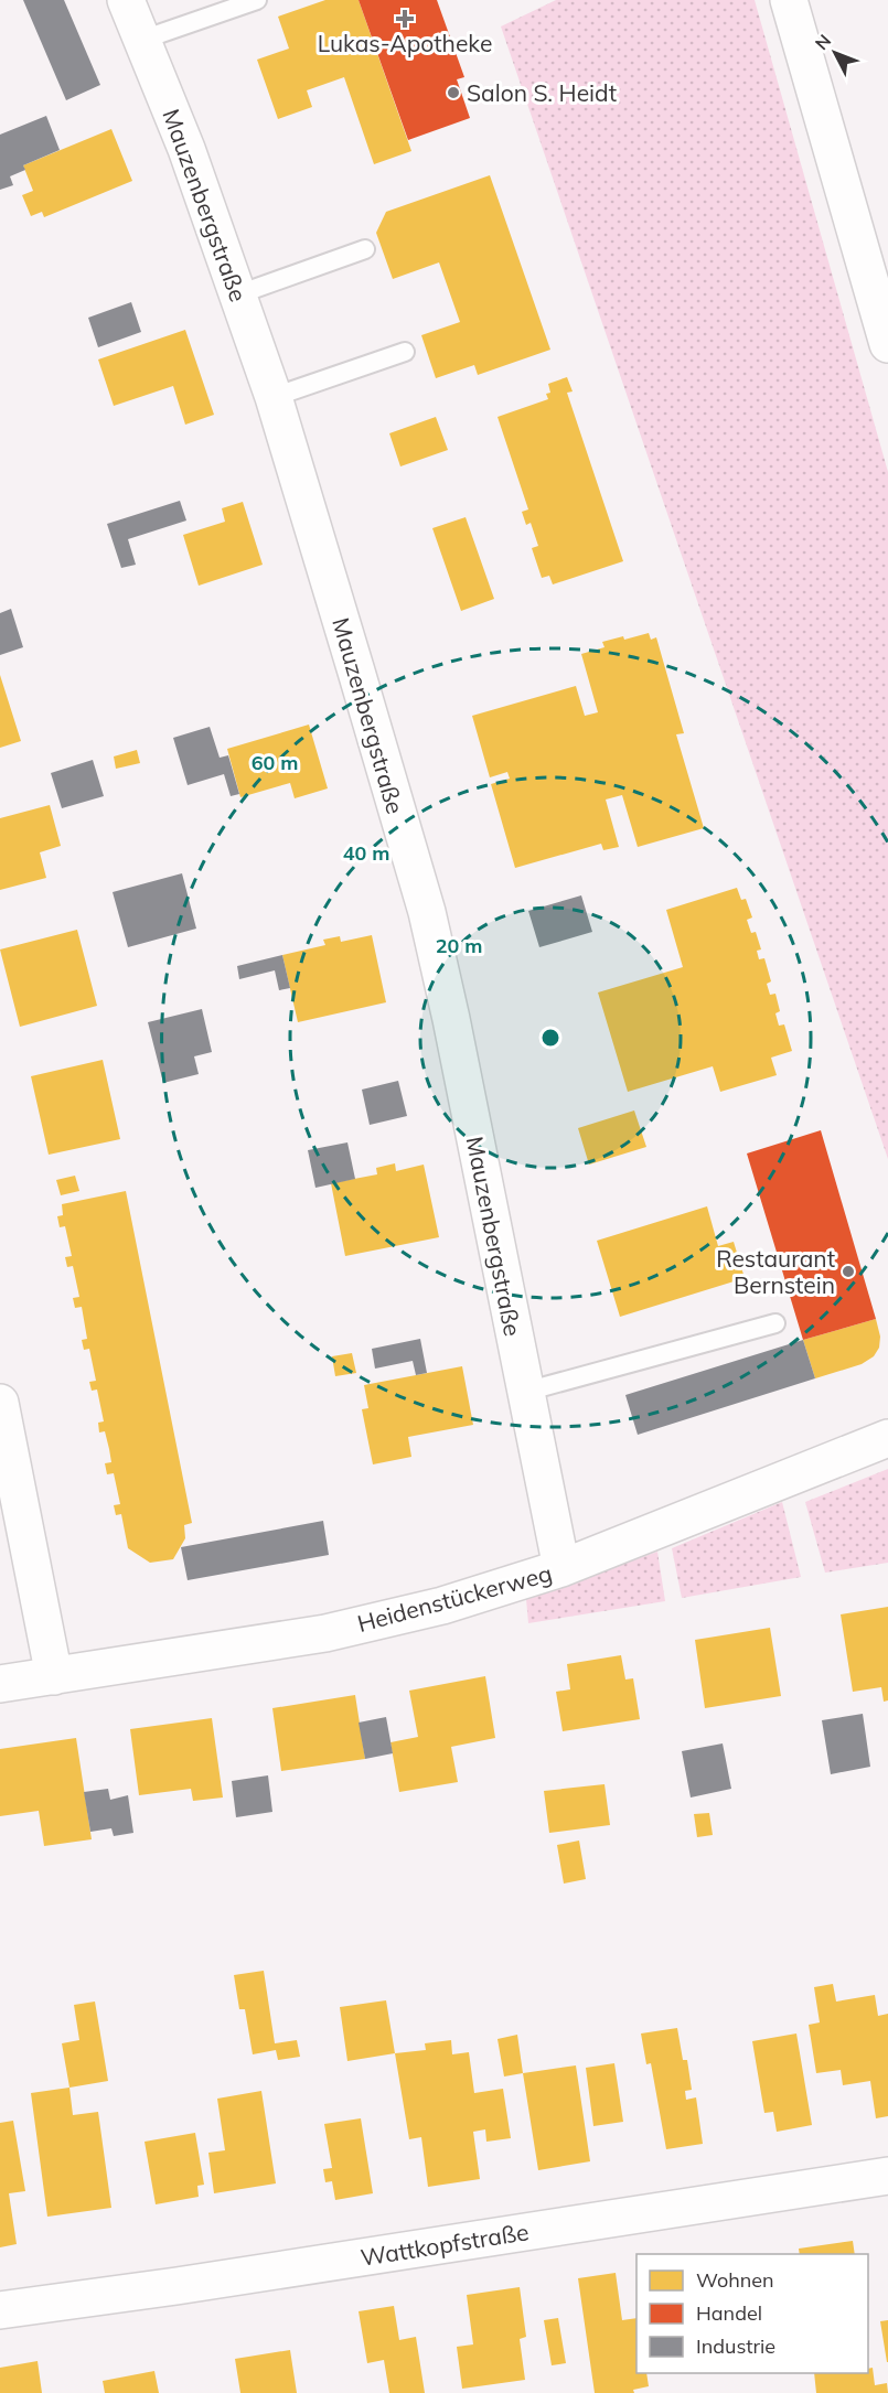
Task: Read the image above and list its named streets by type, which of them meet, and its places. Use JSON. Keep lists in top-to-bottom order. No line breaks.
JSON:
{"streets":{"street":["Mauzenbergstraße","Heidenstückerweg","Wattkopfstraße"]},"crossings":[["Mauzenbergstraße","Heidenstückerweg"]],"places":{"health":["Lukas-Apotheke"],"other":["Salon S. Heidt","Restaurant Bernstein"]},"legend":["Wohnen","Handel","Industrie"],"north":"top left","rings":["60 m","40 m","20 m"]}
